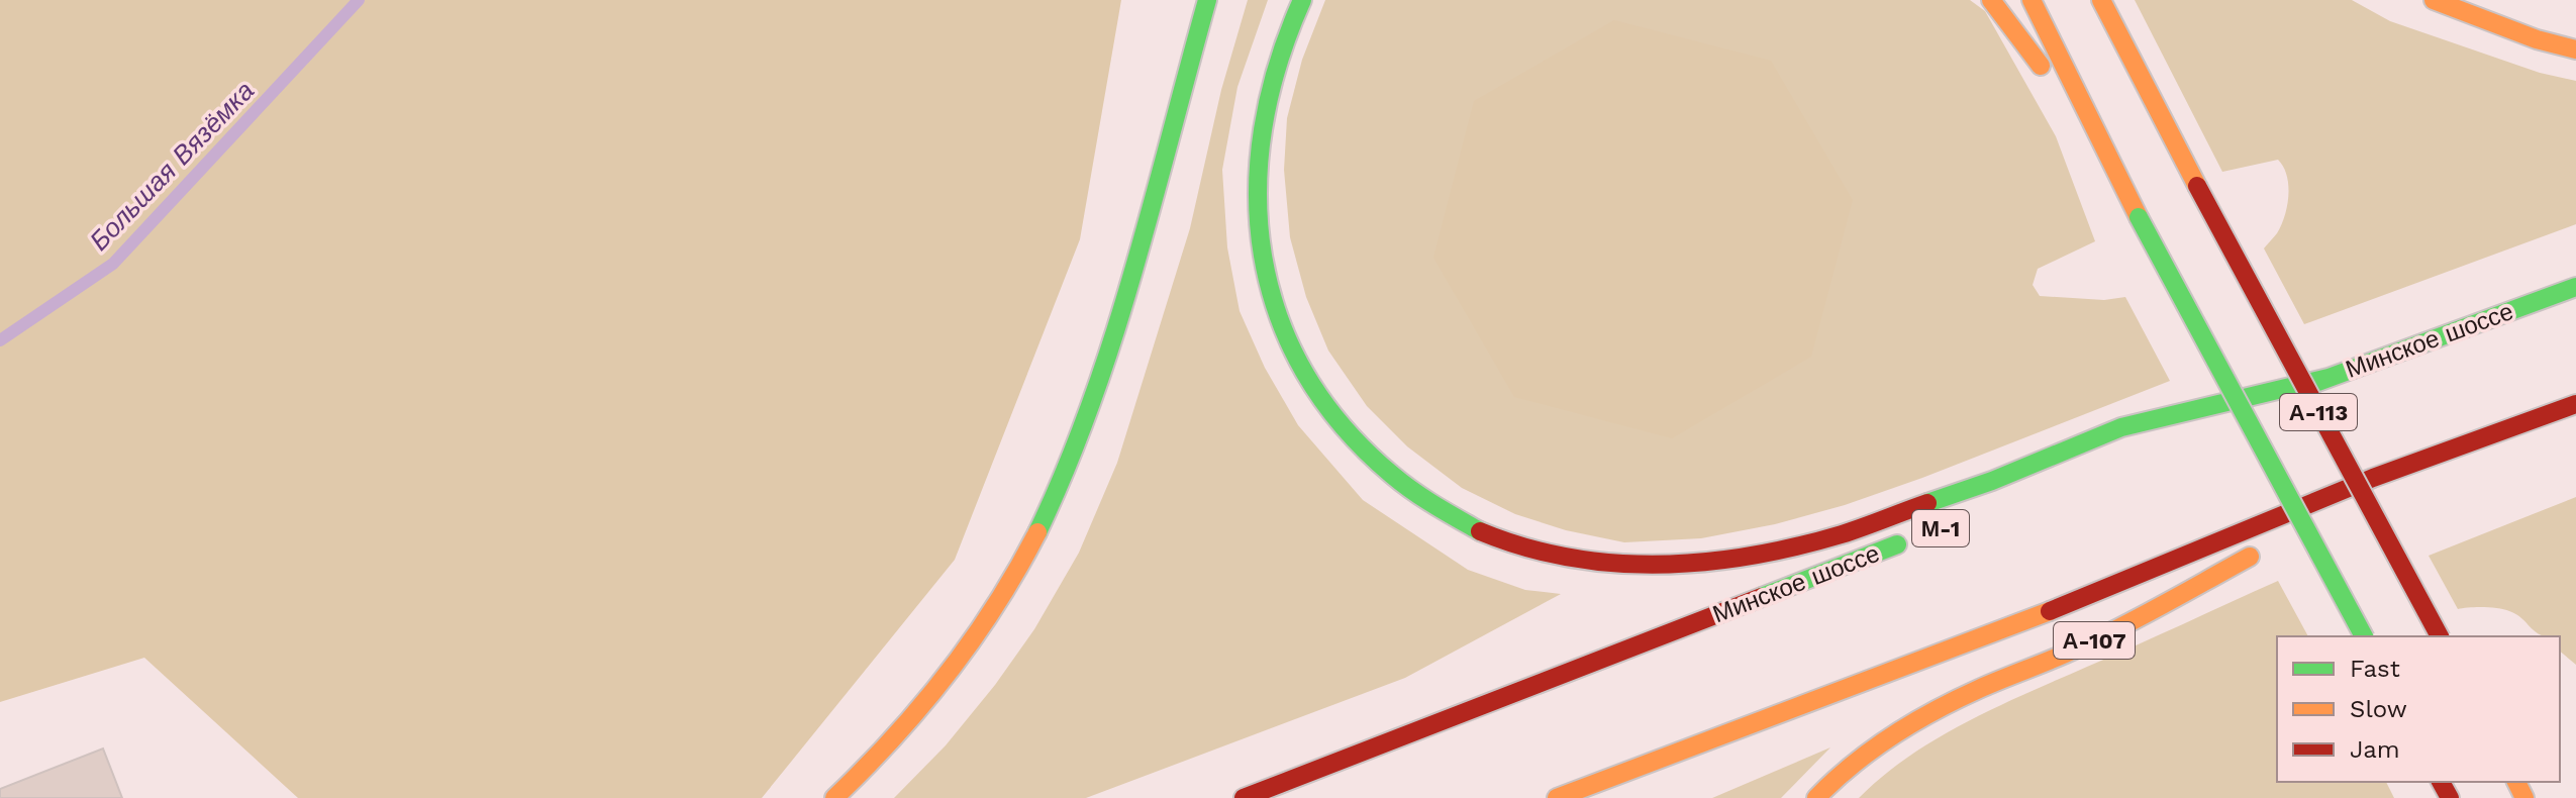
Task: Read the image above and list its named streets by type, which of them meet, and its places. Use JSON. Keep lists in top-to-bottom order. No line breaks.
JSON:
{"streets":{"highway":["Минское шоссе","А-113","М-1","А-107"]},"water":["Большая Вязёмка"],"legend":["Fast","Slow","Jam"]}
